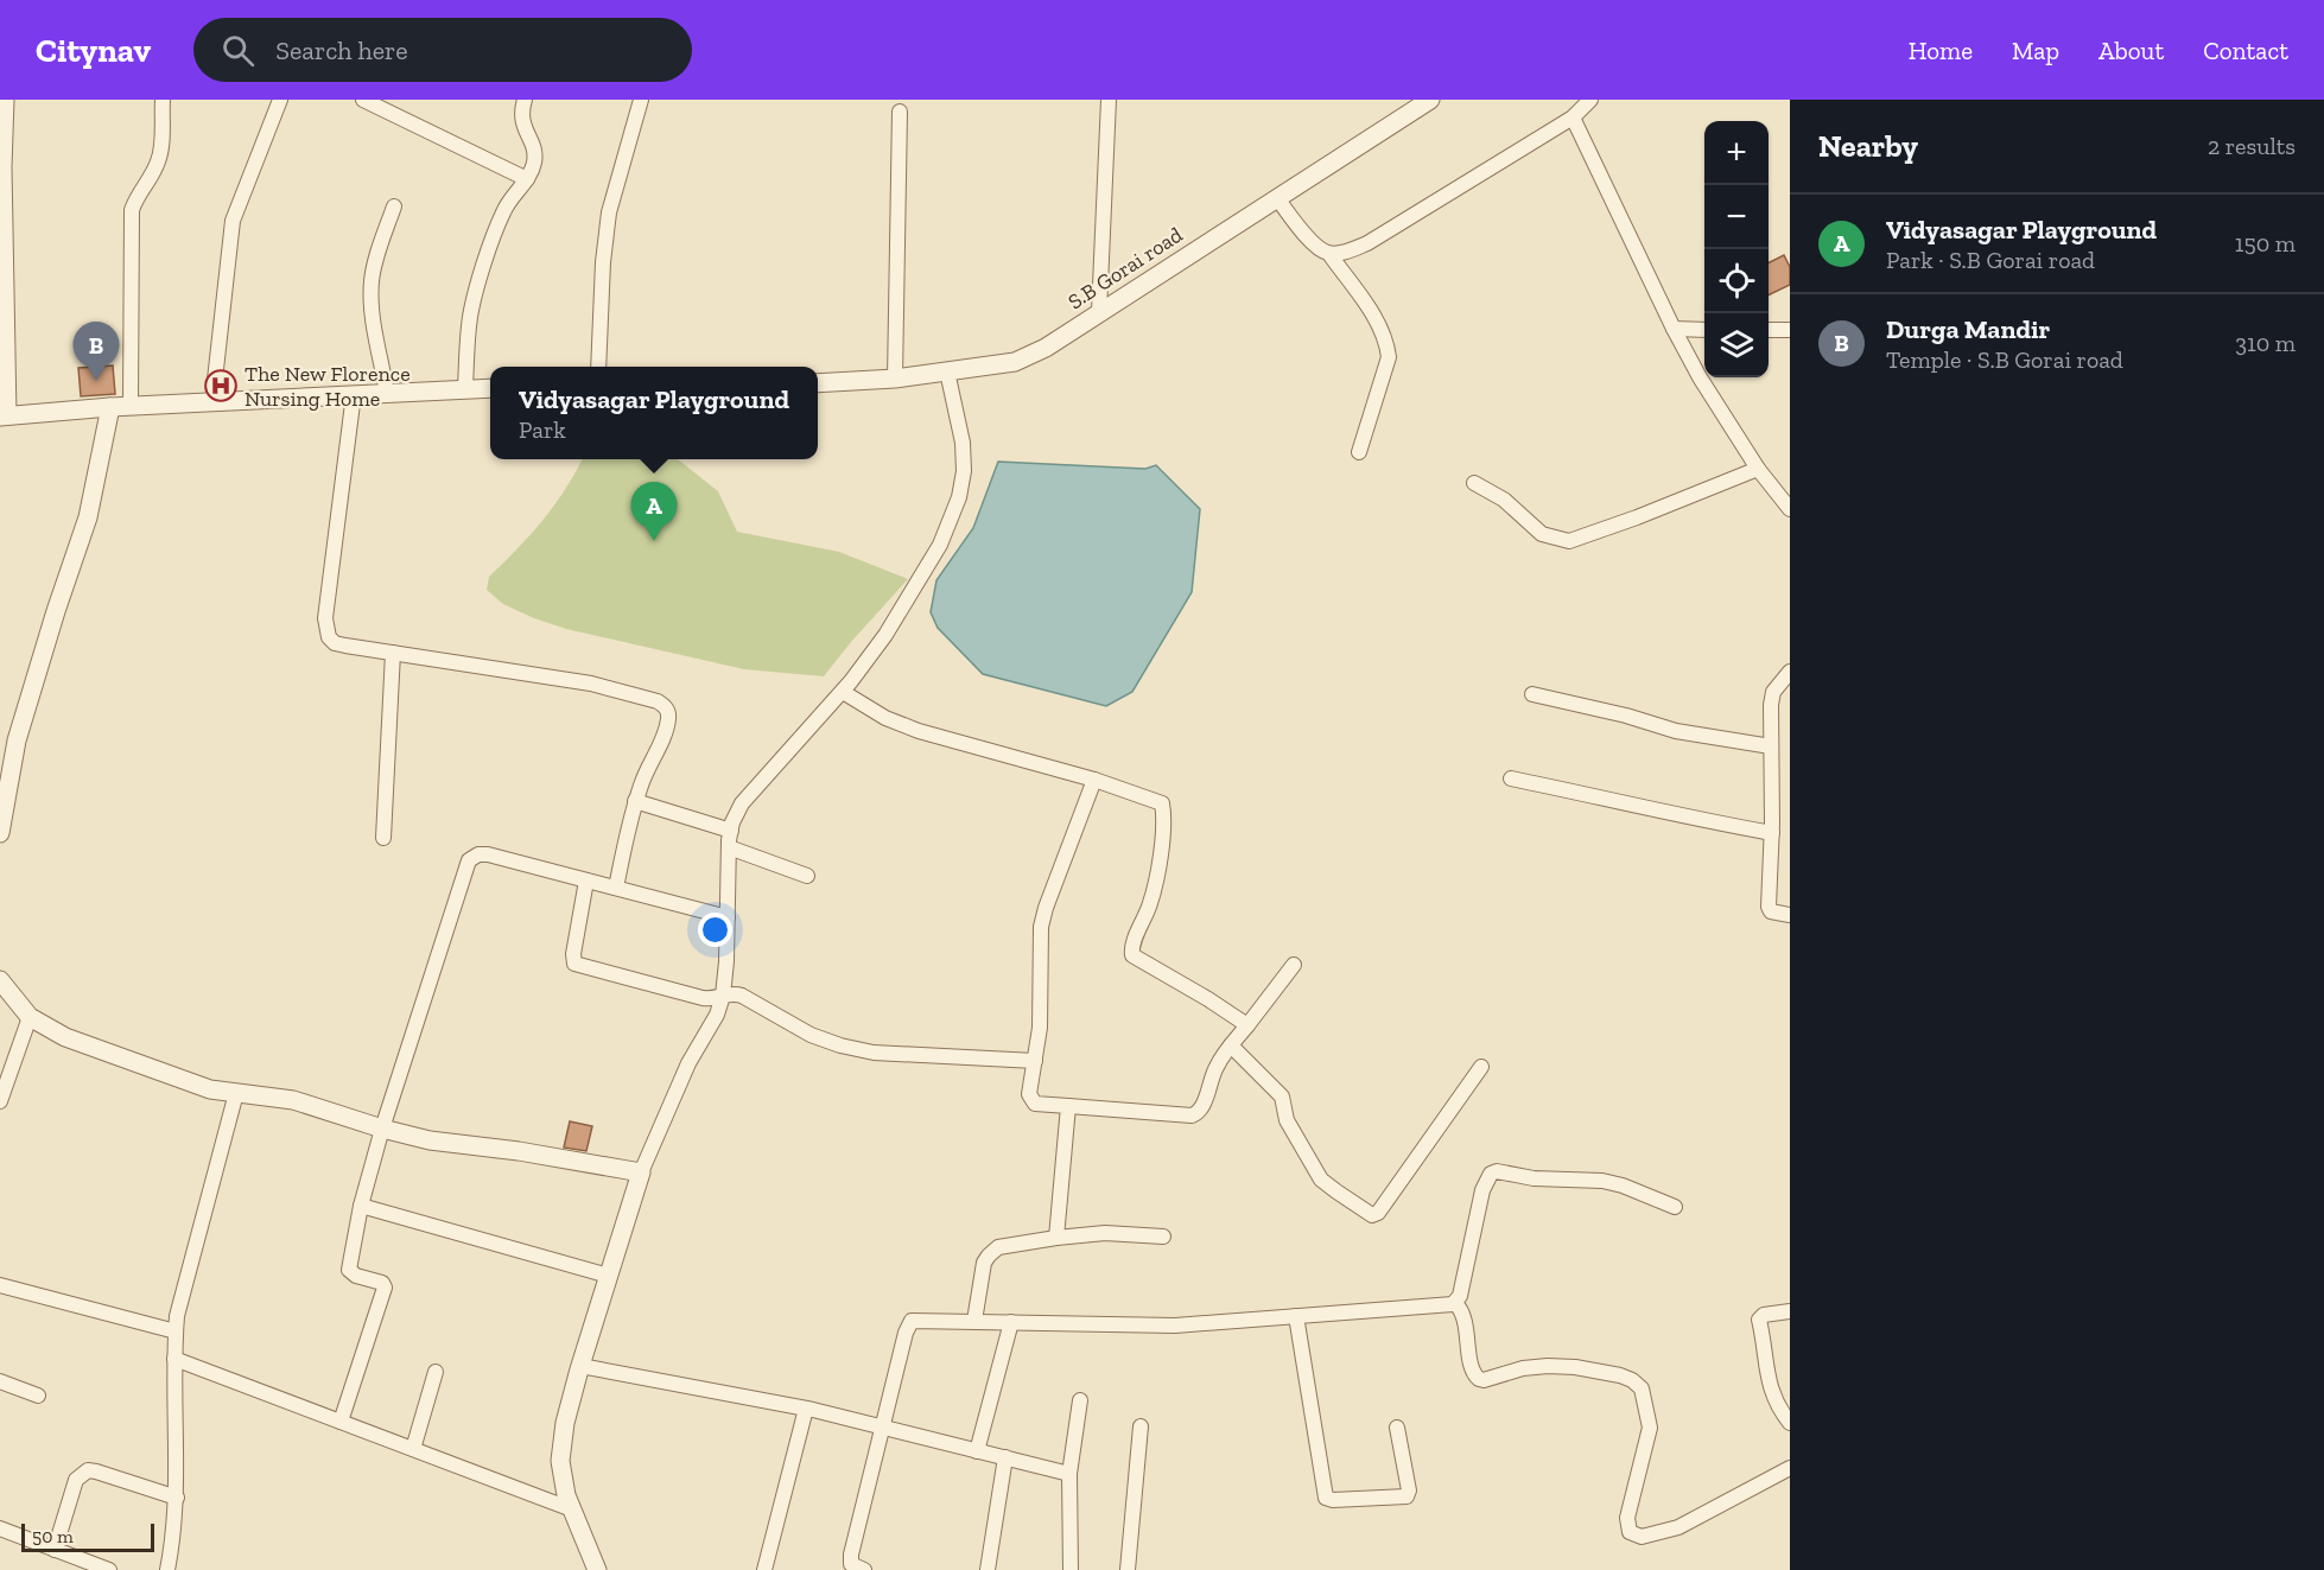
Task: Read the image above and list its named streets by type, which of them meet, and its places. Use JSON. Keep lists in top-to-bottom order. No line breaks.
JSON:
{"streets":{"street":["S.B Gorai road"]},"places":{"hospital":["The New Florence Nursing Home"]},"scale_bar":"50 m","page":{"header":"Citynav","search":"Search here","nav":["Home","Map","About","Contact"],"heading":["Nearby","2 results"],"map_buttons":["+","−"],"list":[{"mark":"A","name":"Vidyasagar Playground","note":"Park · S.B Gorai road","value":"150 m"},{"mark":"B","name":"Durga Mandir","note":"Temple · S.B Gorai road","value":"310 m"}],"pins":["B","A"],"popup":["Vidyasagar Playground","Park"],"scale":"50 m"}}
